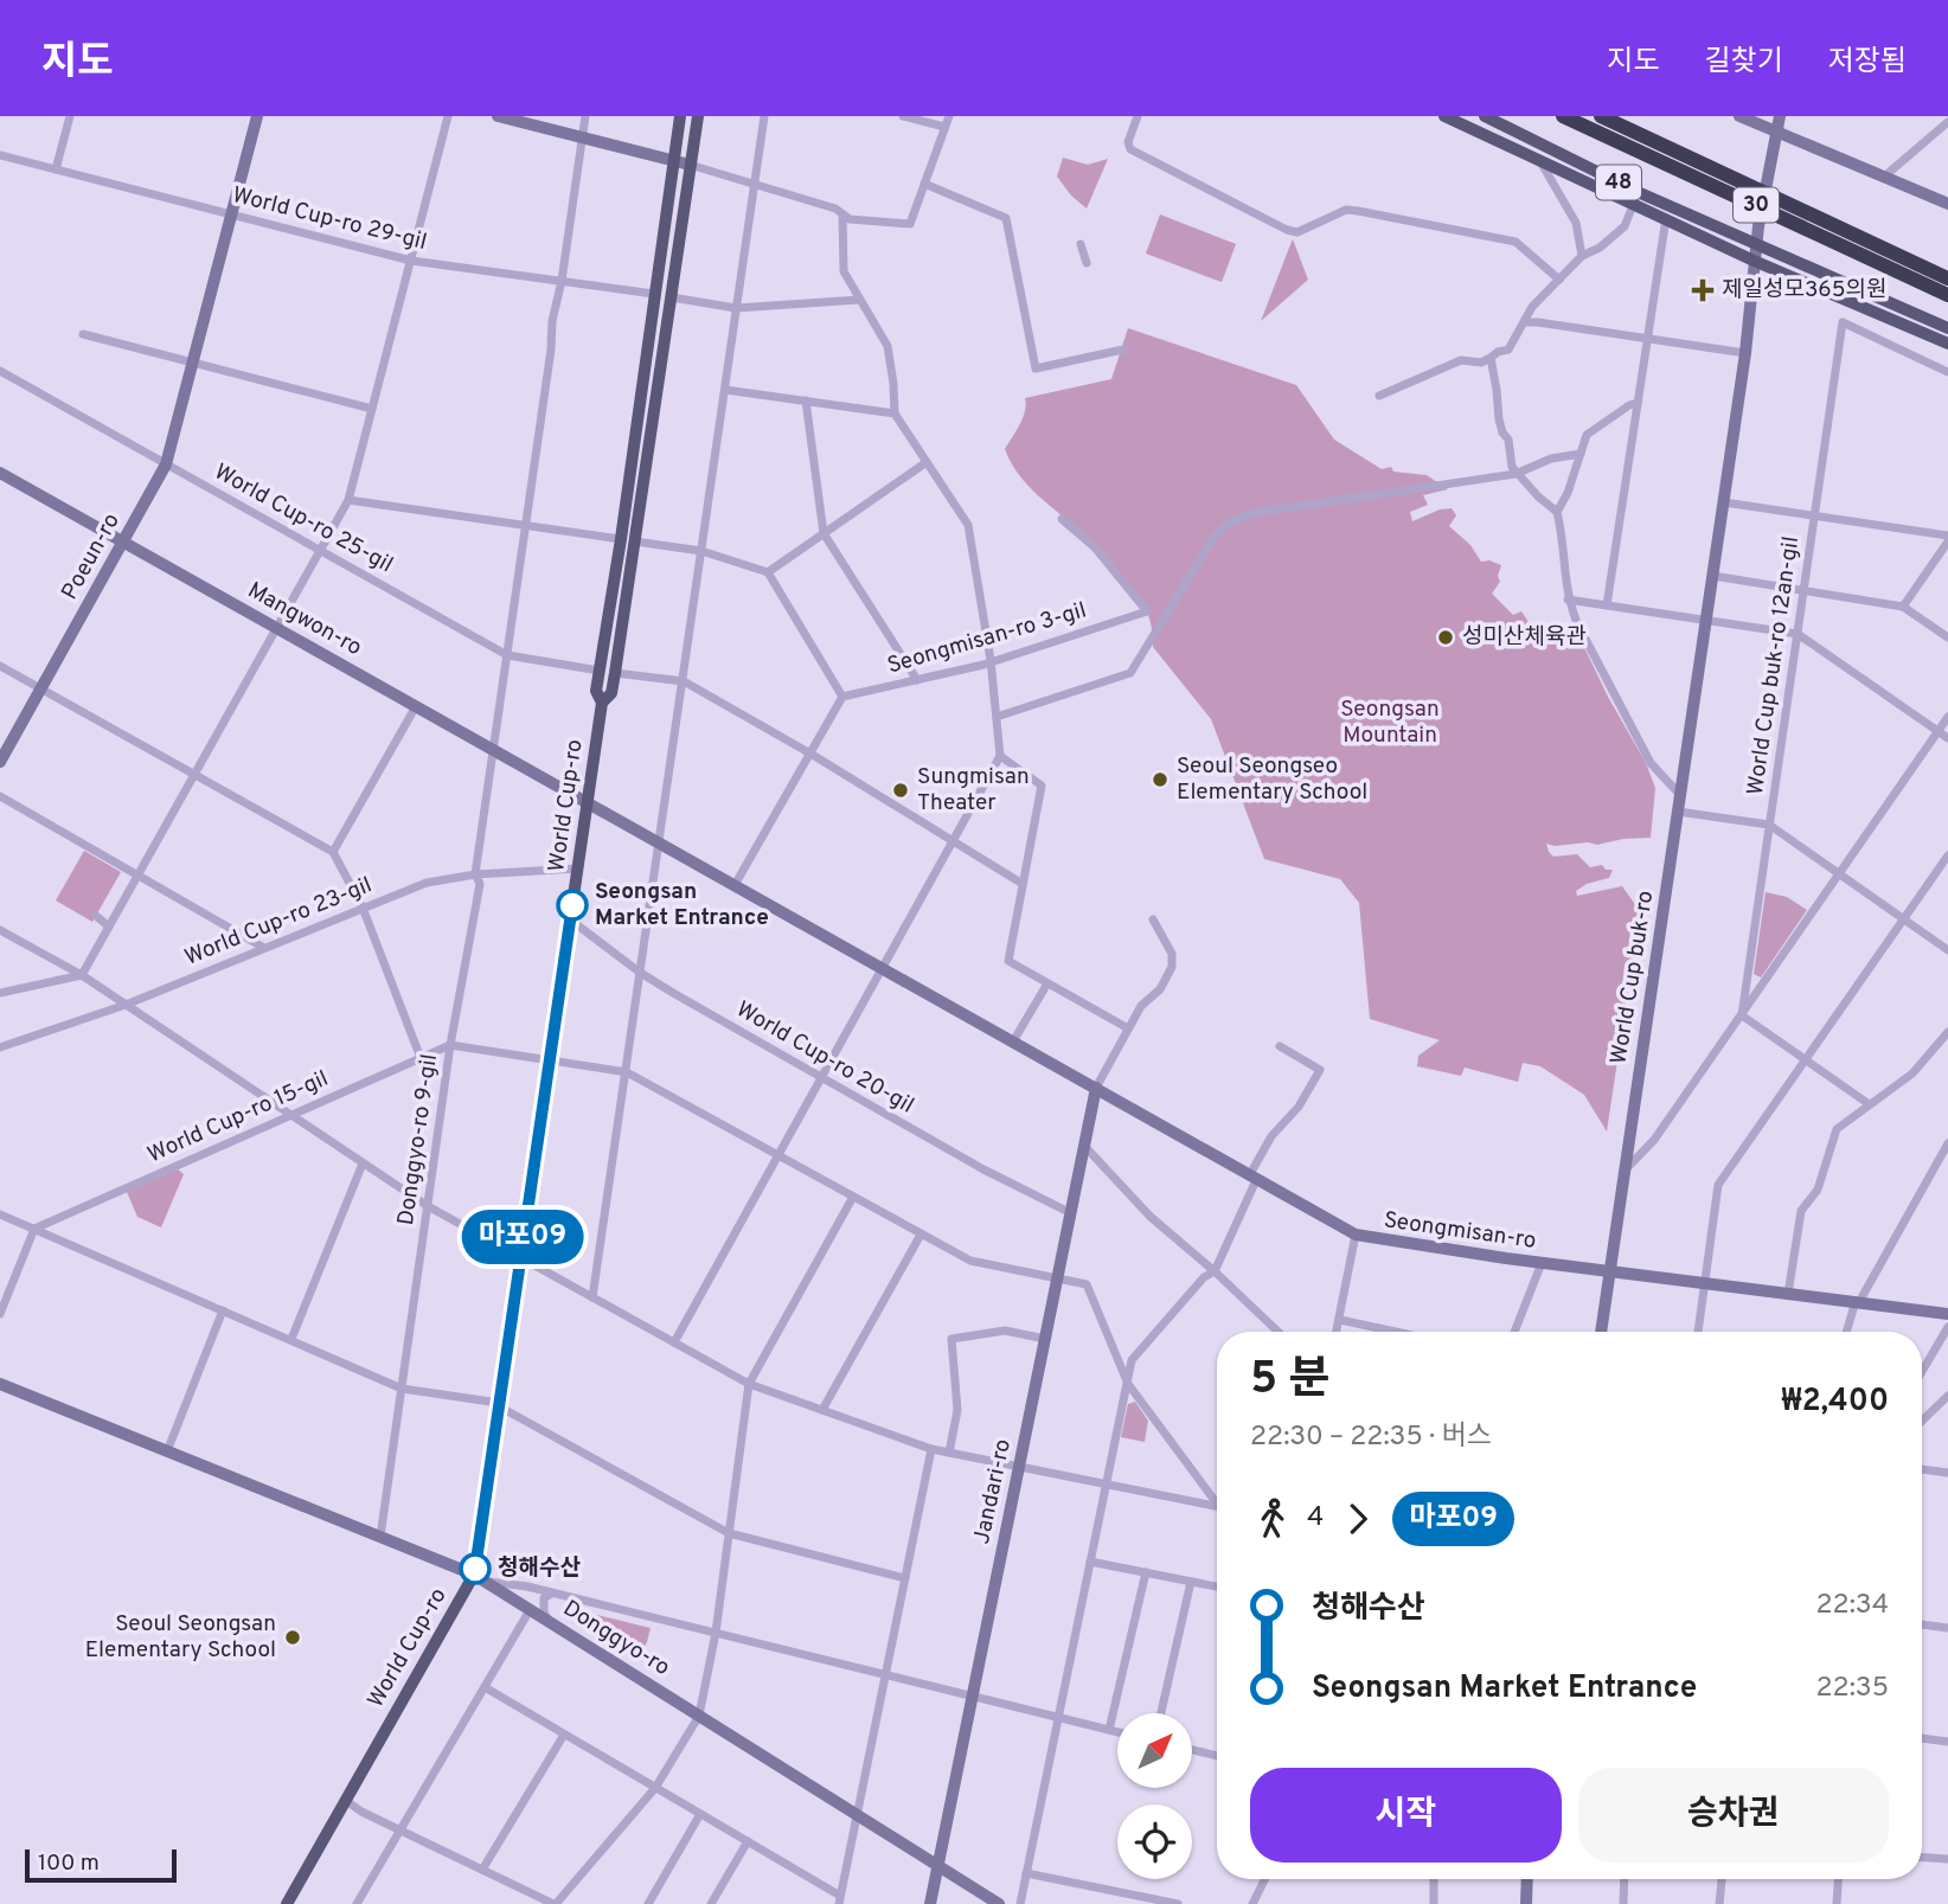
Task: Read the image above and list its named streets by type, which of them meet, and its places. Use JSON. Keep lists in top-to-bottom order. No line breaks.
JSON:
{"streets":{"highway":["30"],"main road":["48","World Cup-ro"],"street":["World Cup-ro 29-gil","World Cup-ro 25-gil","Poeun-ro","Mangwon-ro","Seongmisan-ro 3-gil","World Cup buk-ro 12an-gil","World Cup-ro 23-gil","World Cup buk-ro","World Cup-ro 20-gil","World Cup-ro 15-gil","Donggyo-ro 9-gil","Seongmisan-ro","Jandari-ro","Donggyo-ro"]},"crossings":[["48","World Cup buk-ro"],["World Cup-ro 29-gil","Poeun-ro"],["World Cup-ro 29-gil","World Cup-ro"],["World Cup-ro 29-gil","Donggyo-ro 9-gil"],["World Cup-ro 25-gil","Poeun-ro"],["World Cup-ro 25-gil","World Cup-ro"],["World Cup-ro 25-gil","Donggyo-ro 9-gil"],["Poeun-ro","Mangwon-ro"],["Mangwon-ro","World Cup-ro"],["Mangwon-ro","Donggyo-ro 9-gil"],["Mangwon-ro","Seongmisan-ro"],["World Cup-ro","World Cup-ro 23-gil"],["World Cup-ro","World Cup-ro 20-gil"],["World Cup-ro","Seongmisan-ro"],["World Cup-ro","Donggyo-ro"],["World Cup-ro 23-gil","Donggyo-ro 9-gil"],["World Cup buk-ro","Seongmisan-ro"],["World Cup-ro 20-gil","Jandari-ro"],["World Cup-ro 15-gil","Donggyo-ro 9-gil"],["Donggyo-ro 9-gil","Donggyo-ro"],["Seongmisan-ro","Jandari-ro"],["Jandari-ro","Donggyo-ro"]],"parks":["Seongsan Mountain"],"places":{"health":["제일성모365의원"],"other":["성미산체육관","Seoul Seongseo Elementary School","Sungmisan Theater","Seongsan Market Entrance","청해수산","Seoul Seongsan Elementary School"]},"lines":["bus line 마포09"],"scale_bar":"100 m","north":"top right","page":{"header":"지도","nav":["지도","길찾기","저장됨"],"on_map":"마포09","heading":["5 분","22:30 – 22:35 · 버스","₩2,400"],"legs":["4","마포09"],"list":[{"name":"청해수산","value":"22:34"},{"name":"Seongsan Market Entrance","value":"22:35"}],"buttons":["시작","승차권"],"scale":"100 m"}}
